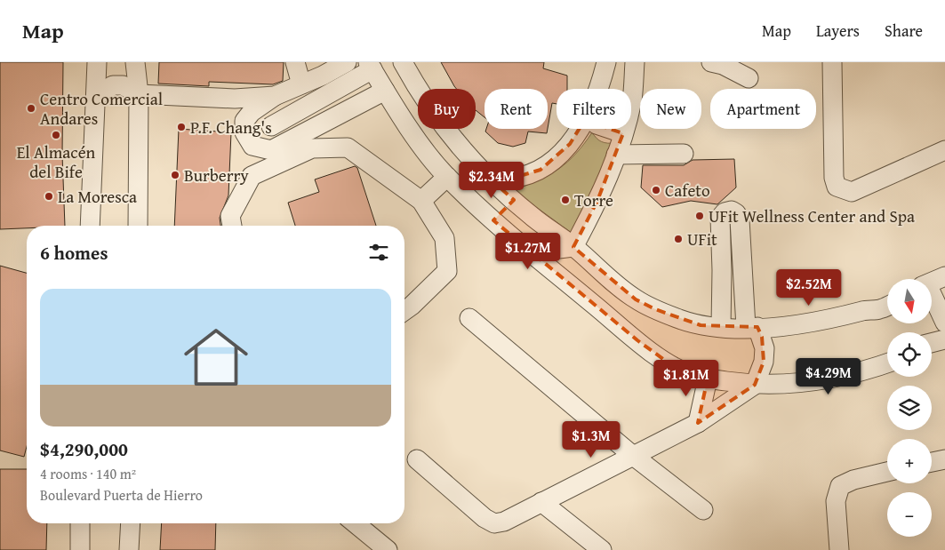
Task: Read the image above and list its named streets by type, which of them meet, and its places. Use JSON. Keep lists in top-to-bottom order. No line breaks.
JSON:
{"places":["Centro Comercial Andares","P.F. Chang's","El Almacén del Bife","Burberry","Cafeto","La Moresca","Torre","UFit Wellness Center and Spa","UFit"],"north":"bottom","page":{"header":"Map","nav":["Map","Layers","Share"],"chip":["Buy","Rent","Filters","New","Apartment"],"price":["$2.34M","$1.27M","$2.52M","$4.29M","$1.81M","$1.3M"],"heading":"6 homes","map_buttons":["+","−"],"list":[{"name":"$4,290,000","note":"4 rooms · 140 m² · Boulevard Puerta de Hierro"}]}}
